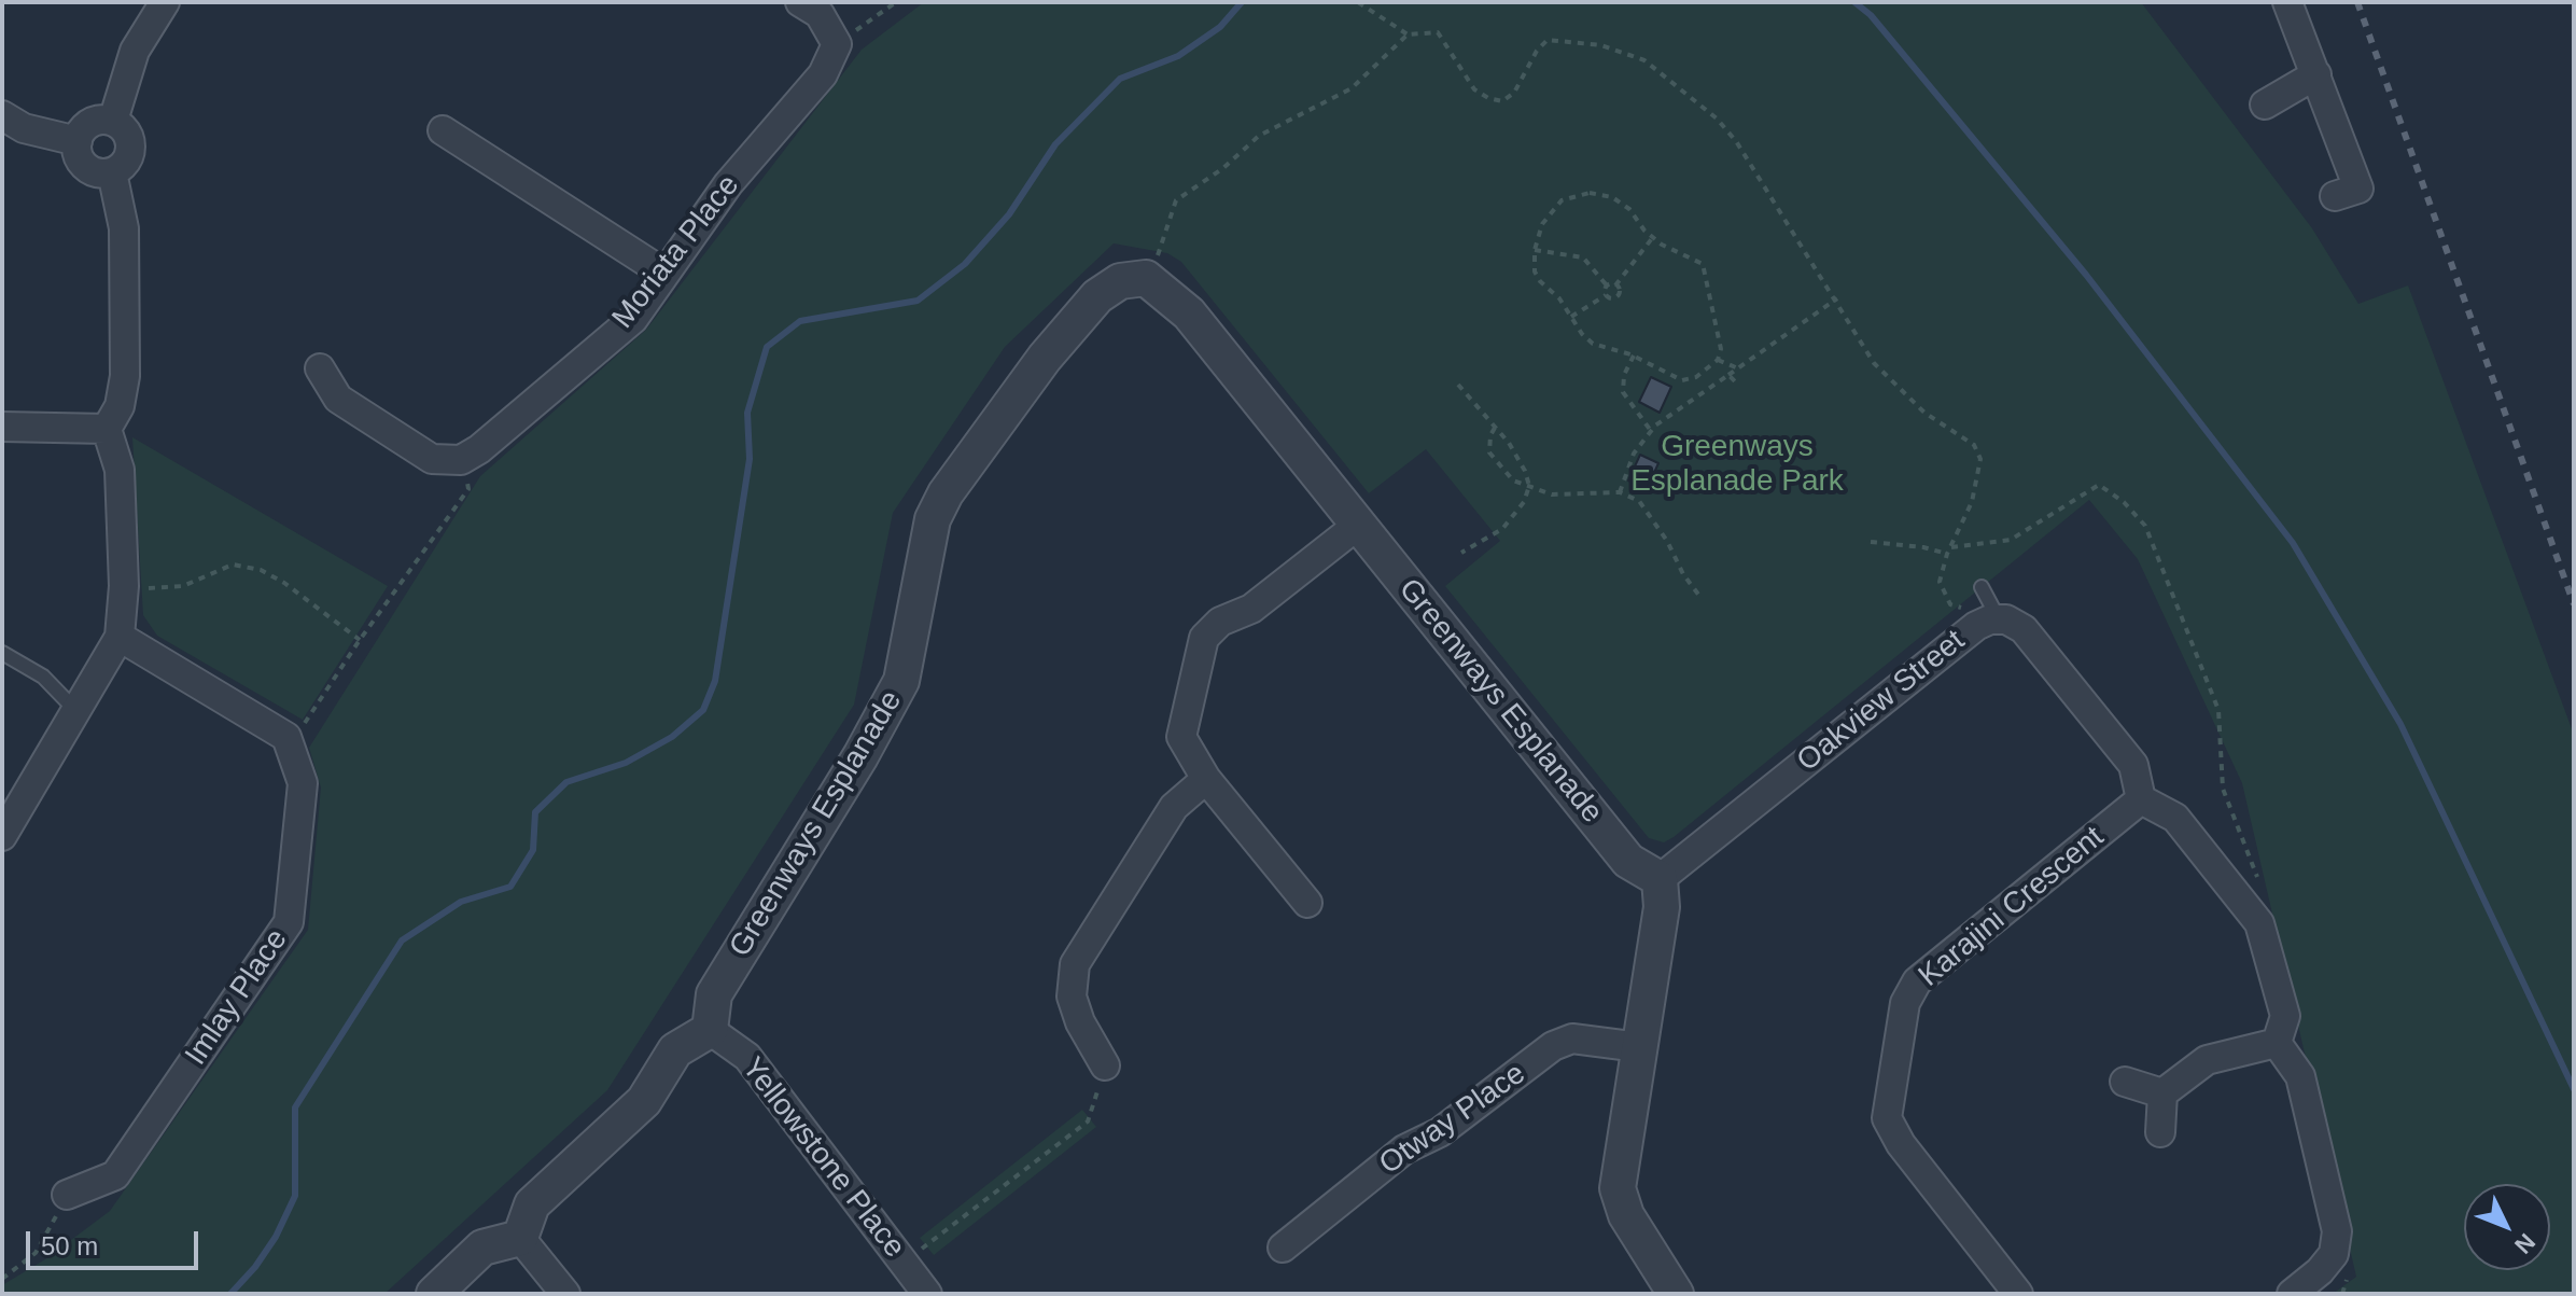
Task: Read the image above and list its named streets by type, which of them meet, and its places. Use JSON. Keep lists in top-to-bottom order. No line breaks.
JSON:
{"streets":{"street":["Moriata Place","Greenways Esplanade","Oakview Street","Karajini Crescent","Imlay Place","Otway Place","Yellowstone Place"]},"crossings":[["Greenways Esplanade","Oakview Street"],["Greenways Esplanade","Yellowstone Place"],["Oakview Street","Karajini Crescent"]],"parks":["Greenways Esplanade Park"],"scale_bar":"50 m","north":"bottom right"}
